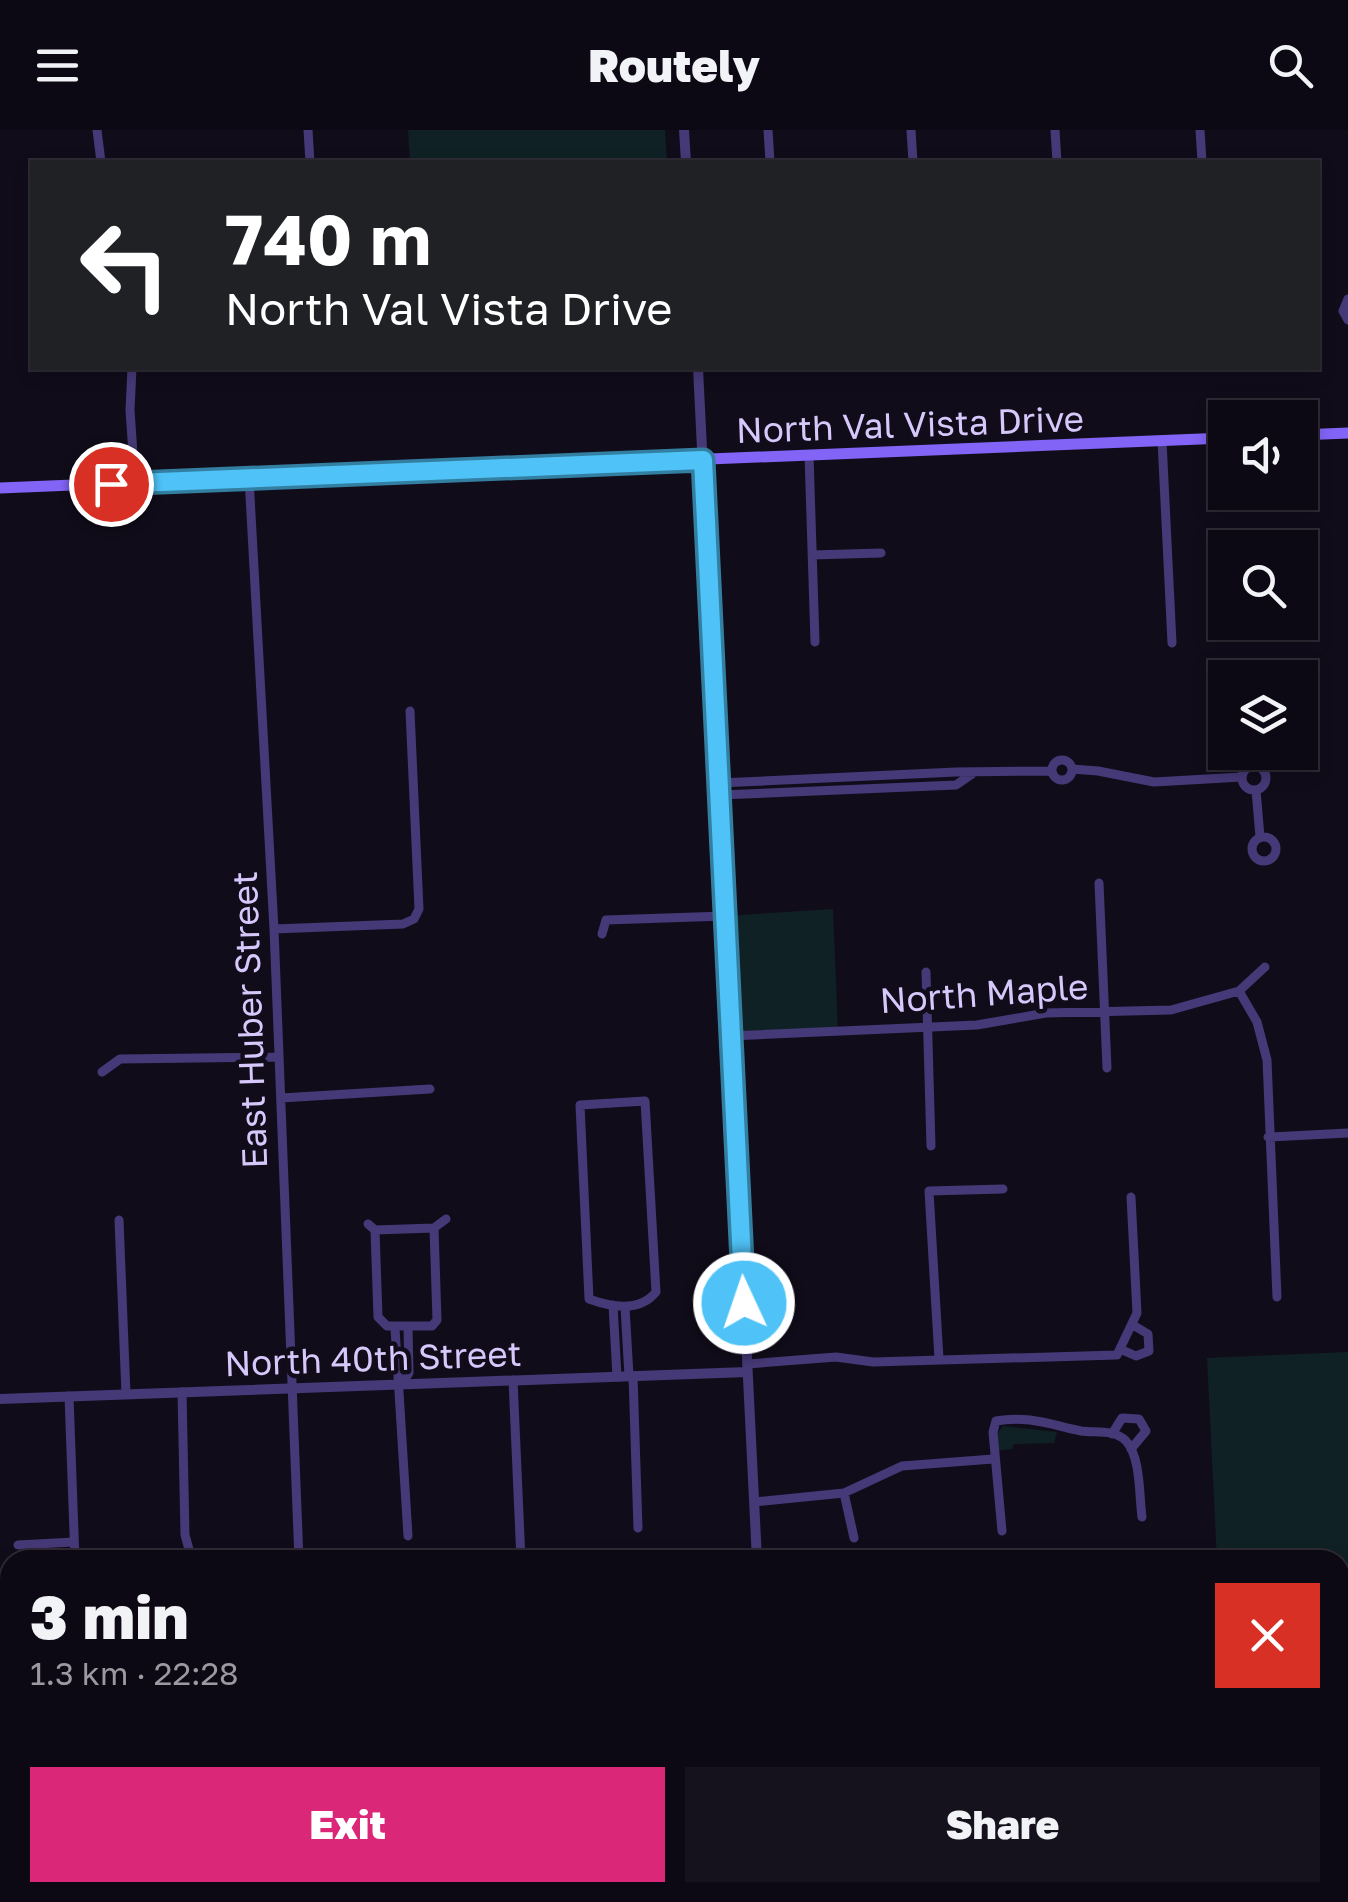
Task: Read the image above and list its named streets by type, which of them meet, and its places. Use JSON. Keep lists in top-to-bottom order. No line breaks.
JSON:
{"streets":{"main road":["North Val Vista Drive"],"street":["North Maple","East Huber Street","North 40th Street"]},"crossings":[["North Val Vista Drive","East Huber Street"],["East Huber Street","North 40th Street"]],"page":{"header":"Routely","turn":["740 m","North Val Vista Drive"],"heading":["3 min","1.3 km · 22:28"],"buttons":["Exit","Share"]}}
